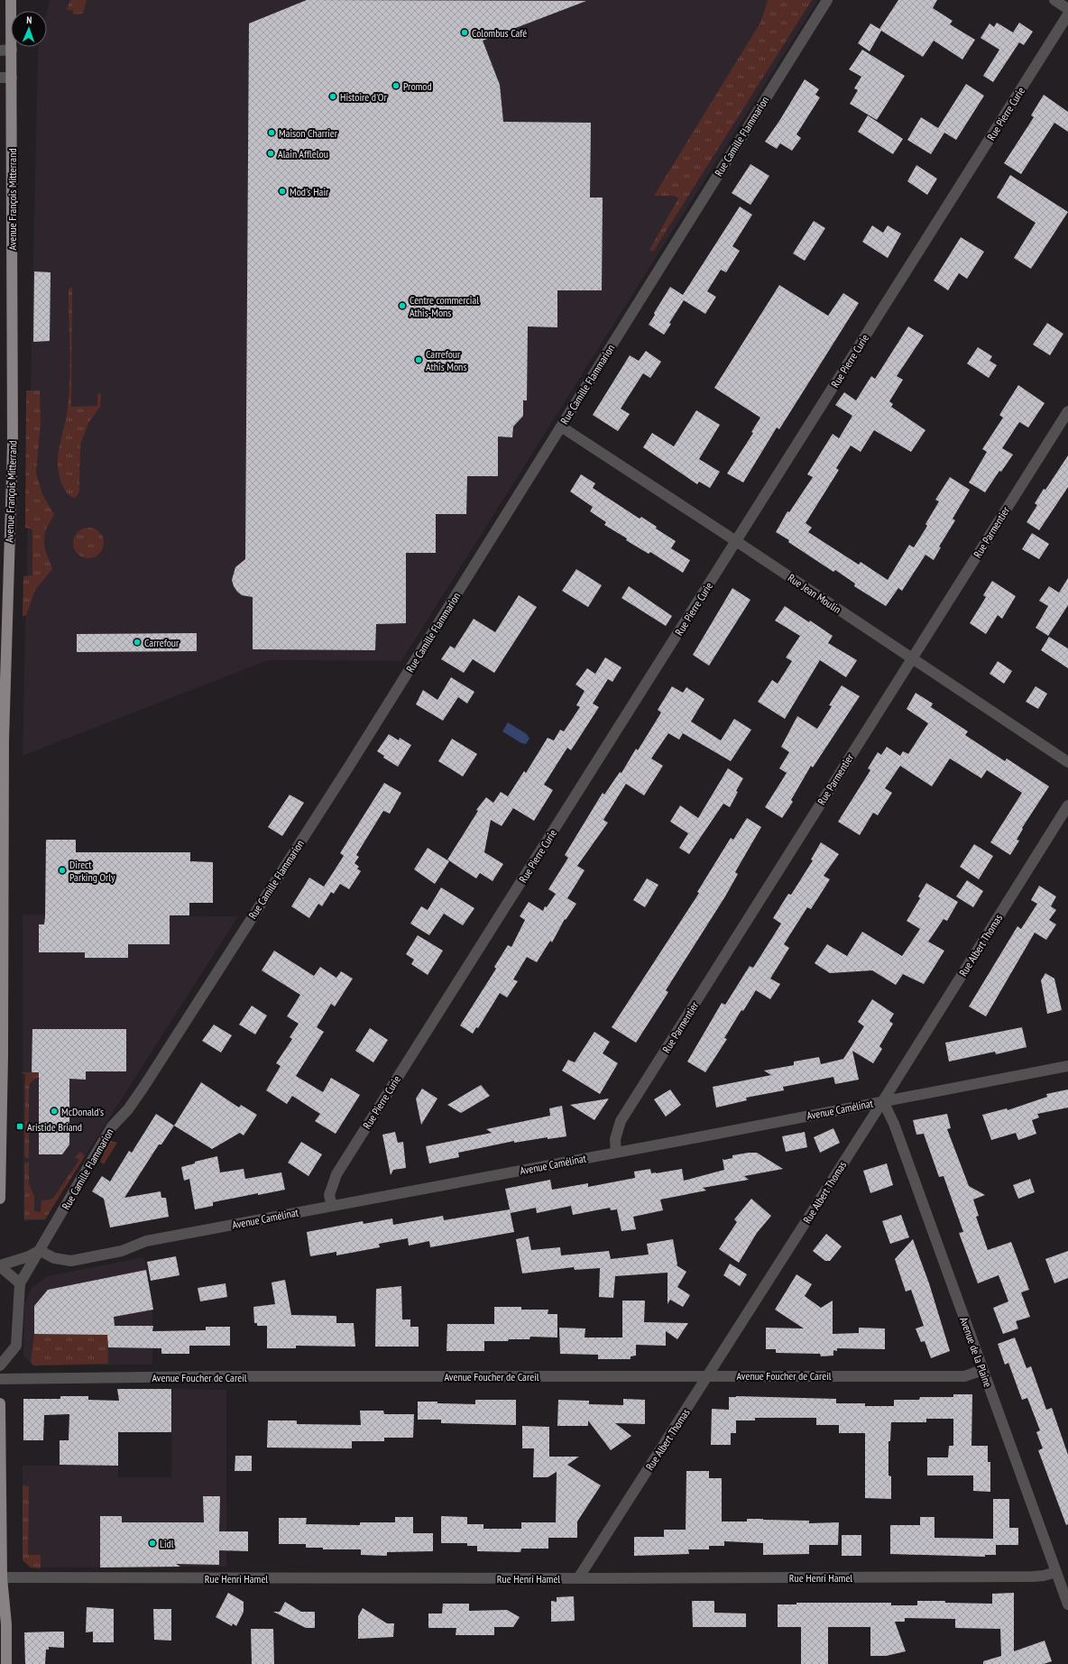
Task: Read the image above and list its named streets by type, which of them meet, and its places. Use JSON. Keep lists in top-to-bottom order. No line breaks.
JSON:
{"streets":{"main road":["Avenue François Mitterrand"],"street":["Rue Pierre Curie","Rue Camille Flammarion","Rue Parmentier","Rue Jean Moulin","Rue Albert Thomas","Avenue Camélinat","Avenue de la Plaine","Avenue Foucher de Careil","Rue Henri Hamel"]},"crossings":[["Rue Pierre Curie","Rue Jean Moulin"],["Rue Pierre Curie","Avenue Camélinat"],["Rue Camille Flammarion","Rue Jean Moulin"],["Rue Camille Flammarion","Avenue Camélinat"],["Rue Parmentier","Rue Jean Moulin"],["Rue Parmentier","Avenue Camélinat"],["Rue Albert Thomas","Avenue Camélinat"],["Rue Albert Thomas","Avenue de la Plaine"],["Rue Albert Thomas","Avenue Foucher de Careil"],["Rue Albert Thomas","Rue Henri Hamel"],["Avenue Camélinat","Avenue de la Plaine"],["Avenue de la Plaine","Avenue Foucher de Careil"],["Avenue de la Plaine","Rue Henri Hamel"]],"places":{"other":["Colombus Café","Promod","Histoire d'Or","Maison Charrier","Alain Afflelou","Mod's Hair","Centre commercial Athis-Mons","Carrefour Athis Mons","Carrefour","Direct Parking Orly","McDonald's","Lidl"],"transit":["Aristide Briand"]},"north":"top"}
